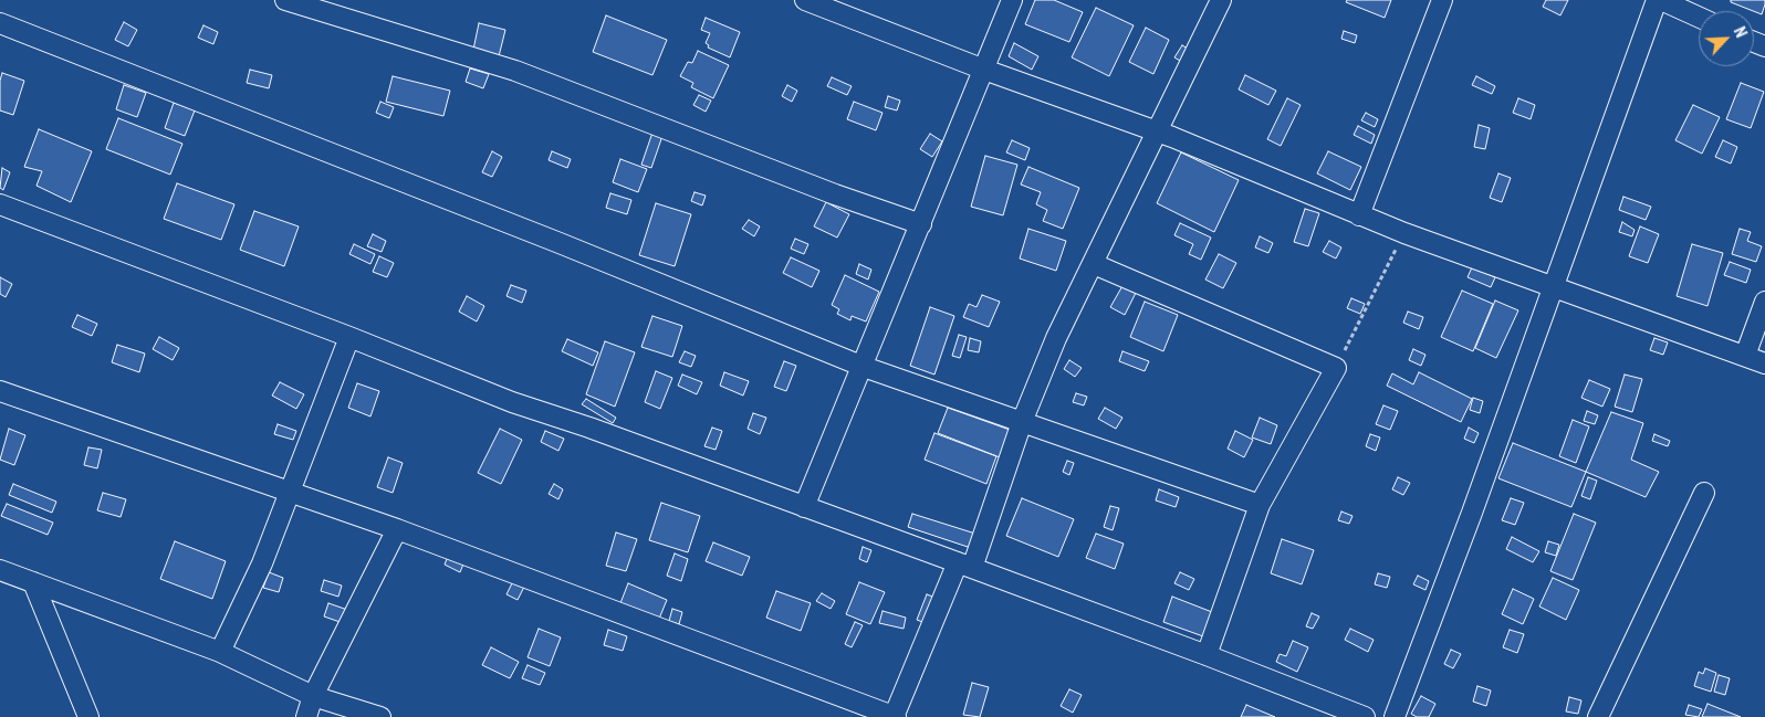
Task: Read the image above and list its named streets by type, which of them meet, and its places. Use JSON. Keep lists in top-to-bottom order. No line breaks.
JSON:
{"north":"top right"}
